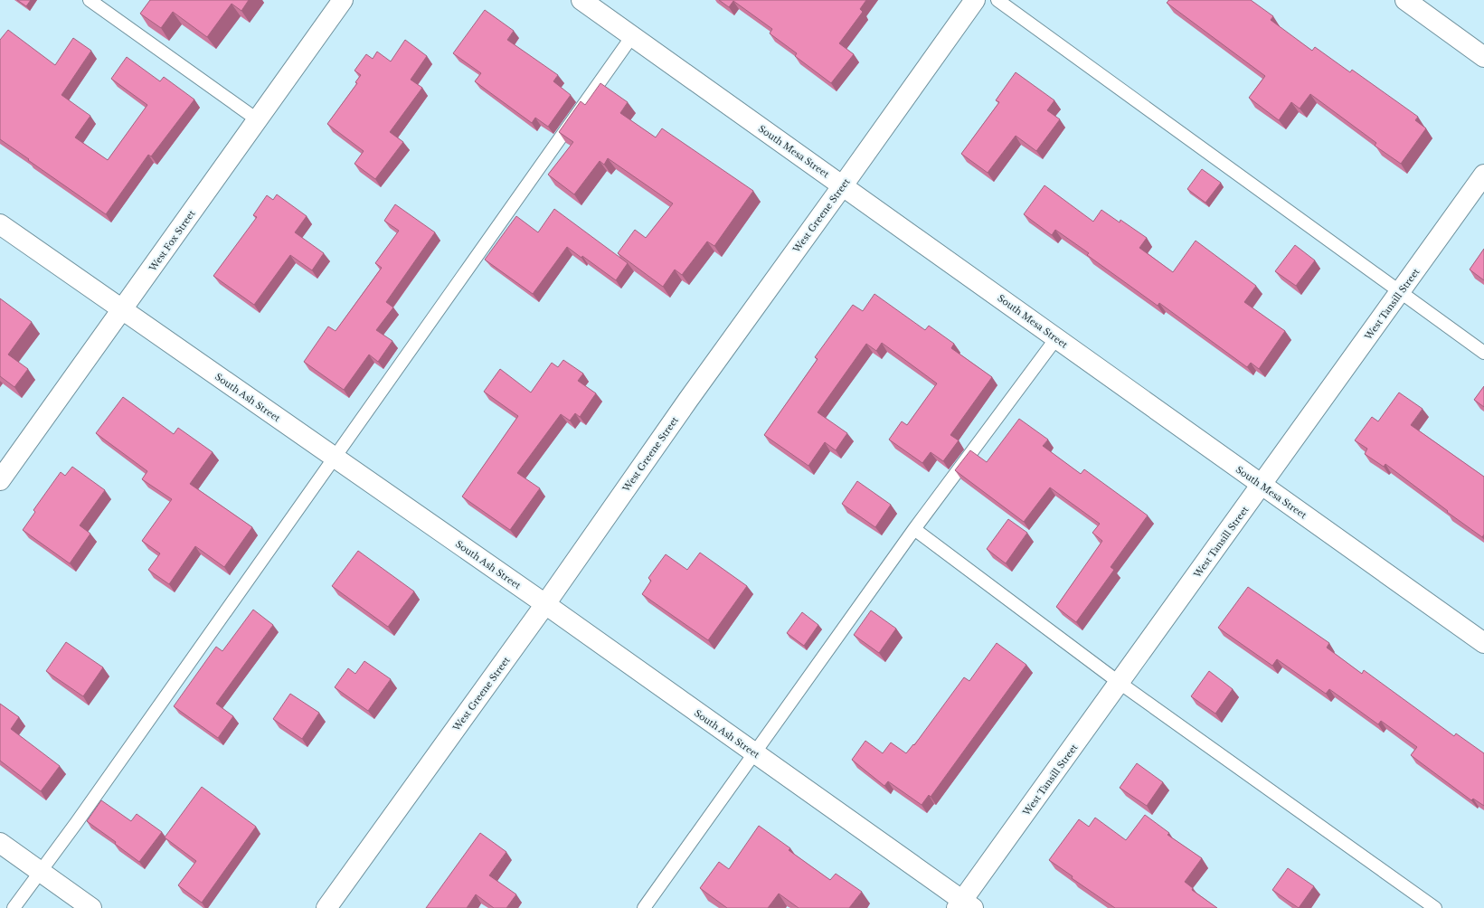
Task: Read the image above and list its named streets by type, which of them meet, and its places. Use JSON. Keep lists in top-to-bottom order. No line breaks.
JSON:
{"streets":{"street":["South Mesa Street","West Greene Street","West Fox Street","West Tansill Street","South Ash Street"]},"crossings":[["South Mesa Street","West Greene Street"],["South Mesa Street","West Tansill Street"],["West Greene Street","South Ash Street"],["West Fox Street","South Ash Street"],["West Tansill Street","South Ash Street"]]}
